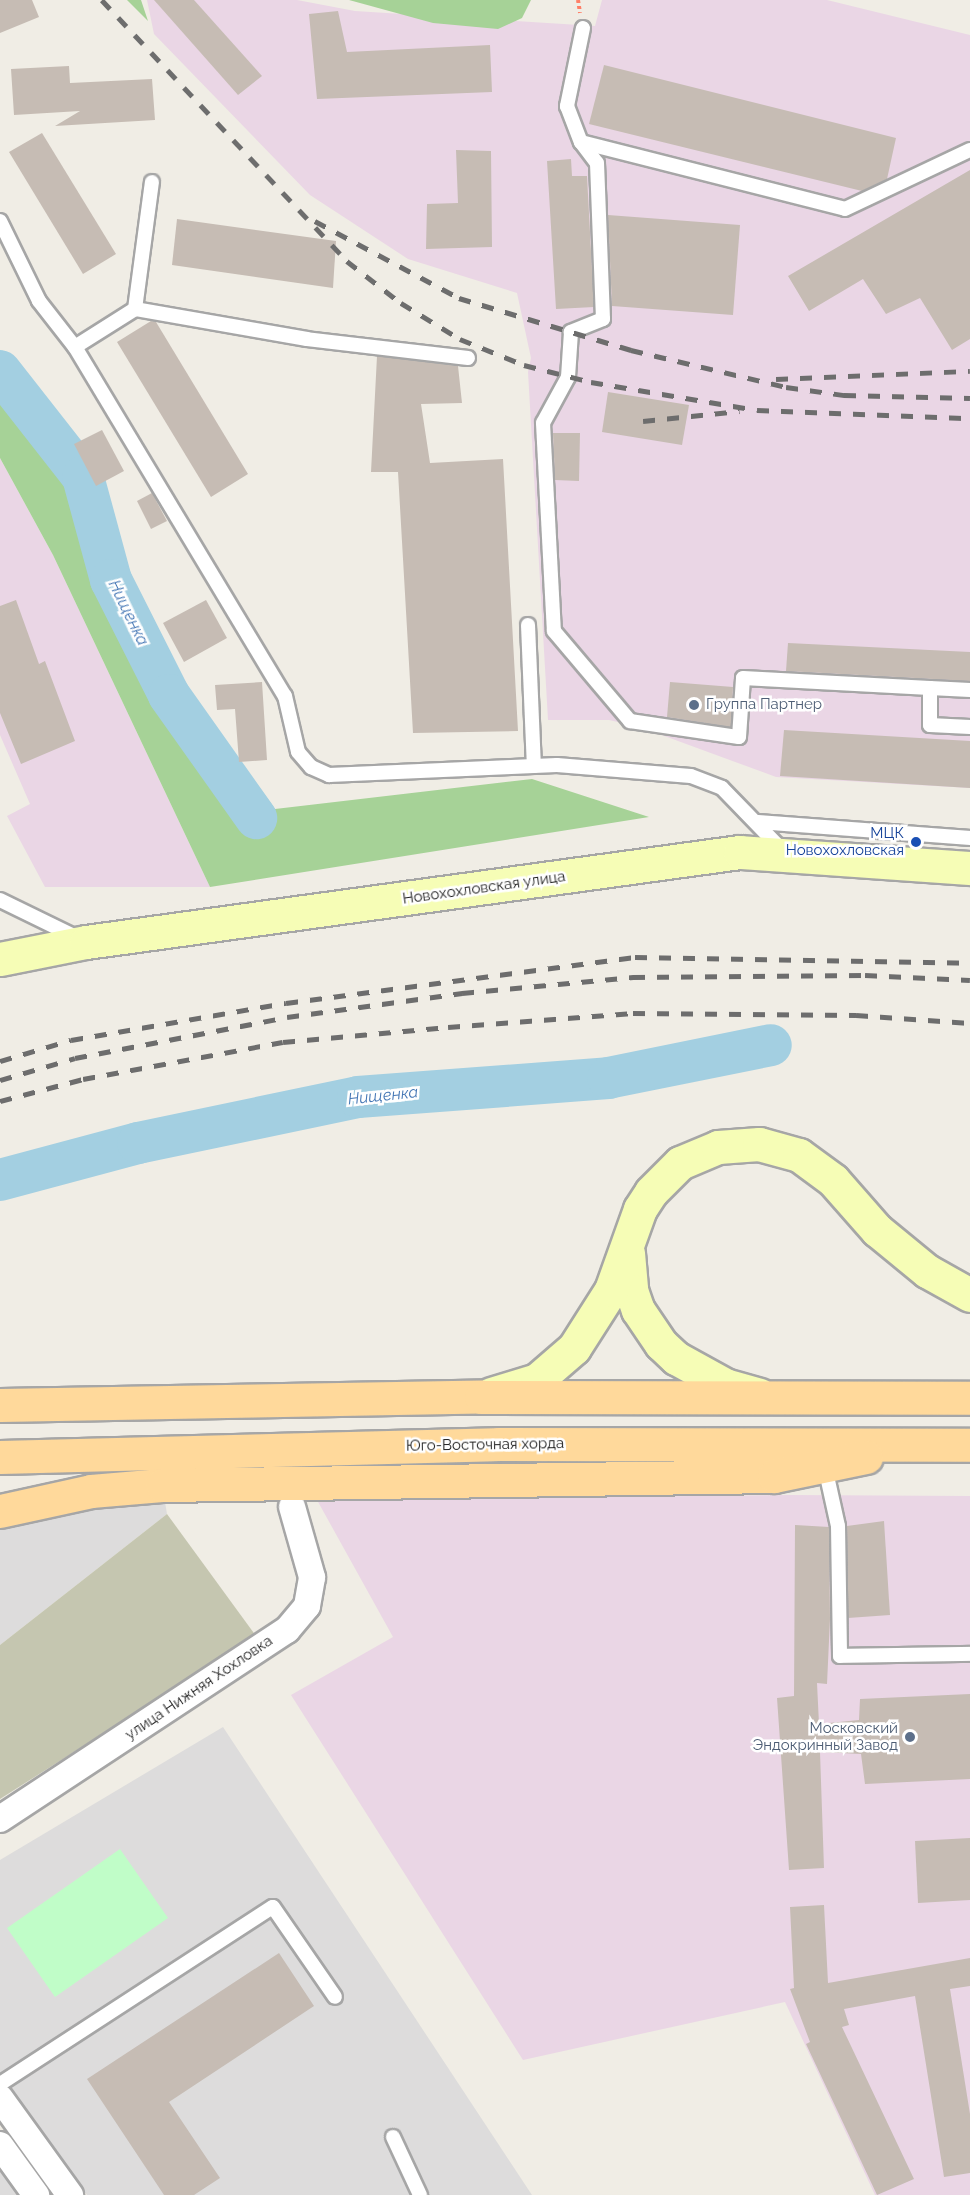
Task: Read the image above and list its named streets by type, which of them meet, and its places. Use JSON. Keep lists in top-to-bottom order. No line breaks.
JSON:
{"streets":{"main road":["Юго-Восточная хорда"],"street":["Новохохловская улица","улица Нижняя Хохловка"]},"water":["Нищенка"],"places":["Группа Партнер","МЦК Новохохловская","Московский Эндокринный Завод"]}
